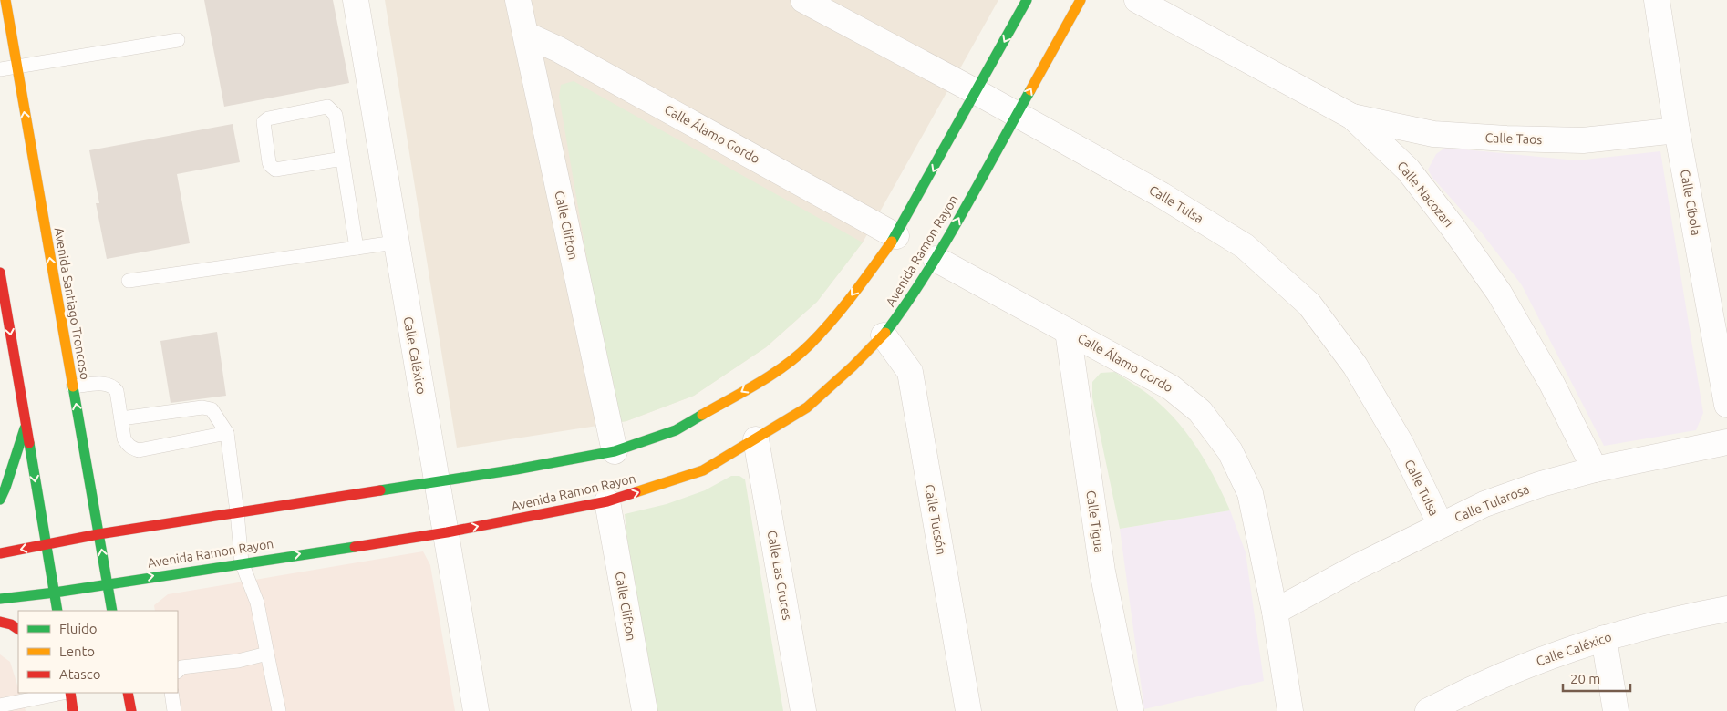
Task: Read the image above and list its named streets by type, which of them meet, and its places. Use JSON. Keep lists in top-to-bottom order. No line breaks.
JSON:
{"streets":{"main road":["Avenida Ramon Rayon","Avenida Santiago Troncoso"],"street":["Calle Álamo Gordo","Calle Taos","Calle Nacozari","Calle Cíbola","Calle Tulsa","Calle Clifton","Calle Caléxico","Calle Tularosa","Calle Tucsón","Calle Tigua","Calle Las Cruces"]},"crossings":[["Calle Álamo Gordo","Calle Clifton"],["Calle Álamo Gordo","Avenida Ramon Rayon"],["Calle Álamo Gordo","Calle Tularosa"],["Calle Álamo Gordo","Calle Tigua"],["Calle Taos","Calle Nacozari"],["Calle Taos","Calle Cíbola"],["Calle Nacozari","Calle Tularosa"],["Calle Tulsa","Avenida Ramon Rayon"],["Calle Tulsa","Calle Tularosa"],["Calle Clifton","Avenida Ramon Rayon"],["Avenida Ramon Rayon","Avenida Santiago Troncoso"],["Avenida Ramon Rayon","Calle Caléxico"],["Avenida Ramon Rayon","Calle Tucsón"],["Avenida Ramon Rayon","Calle Las Cruces"]],"legend":["Fluido","Lento","Atasco"],"scale_bar":"20 m"}
